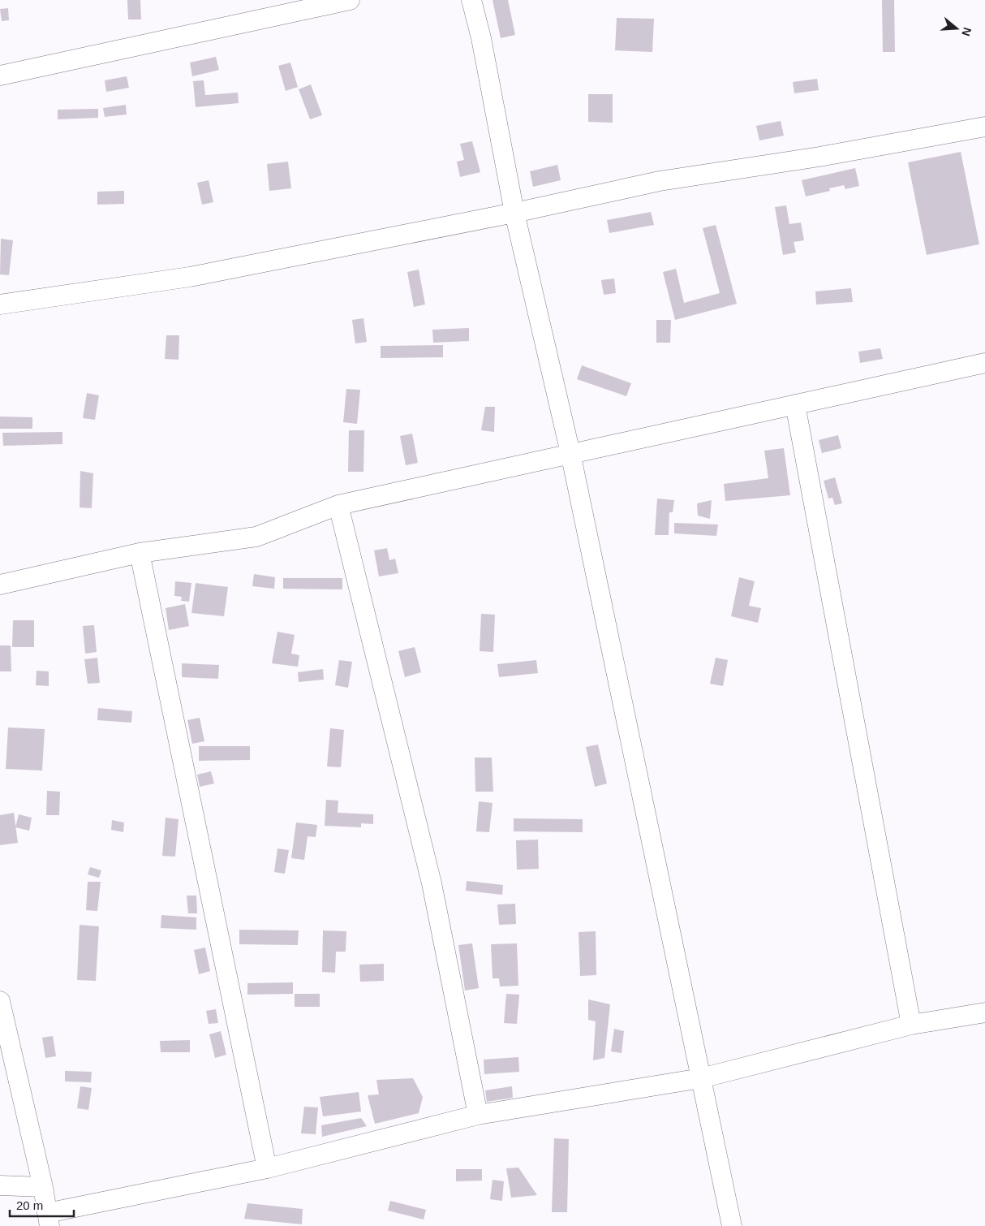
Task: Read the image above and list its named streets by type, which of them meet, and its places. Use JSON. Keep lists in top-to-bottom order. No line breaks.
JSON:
{"scale_bar":"20 m","north":"right"}
